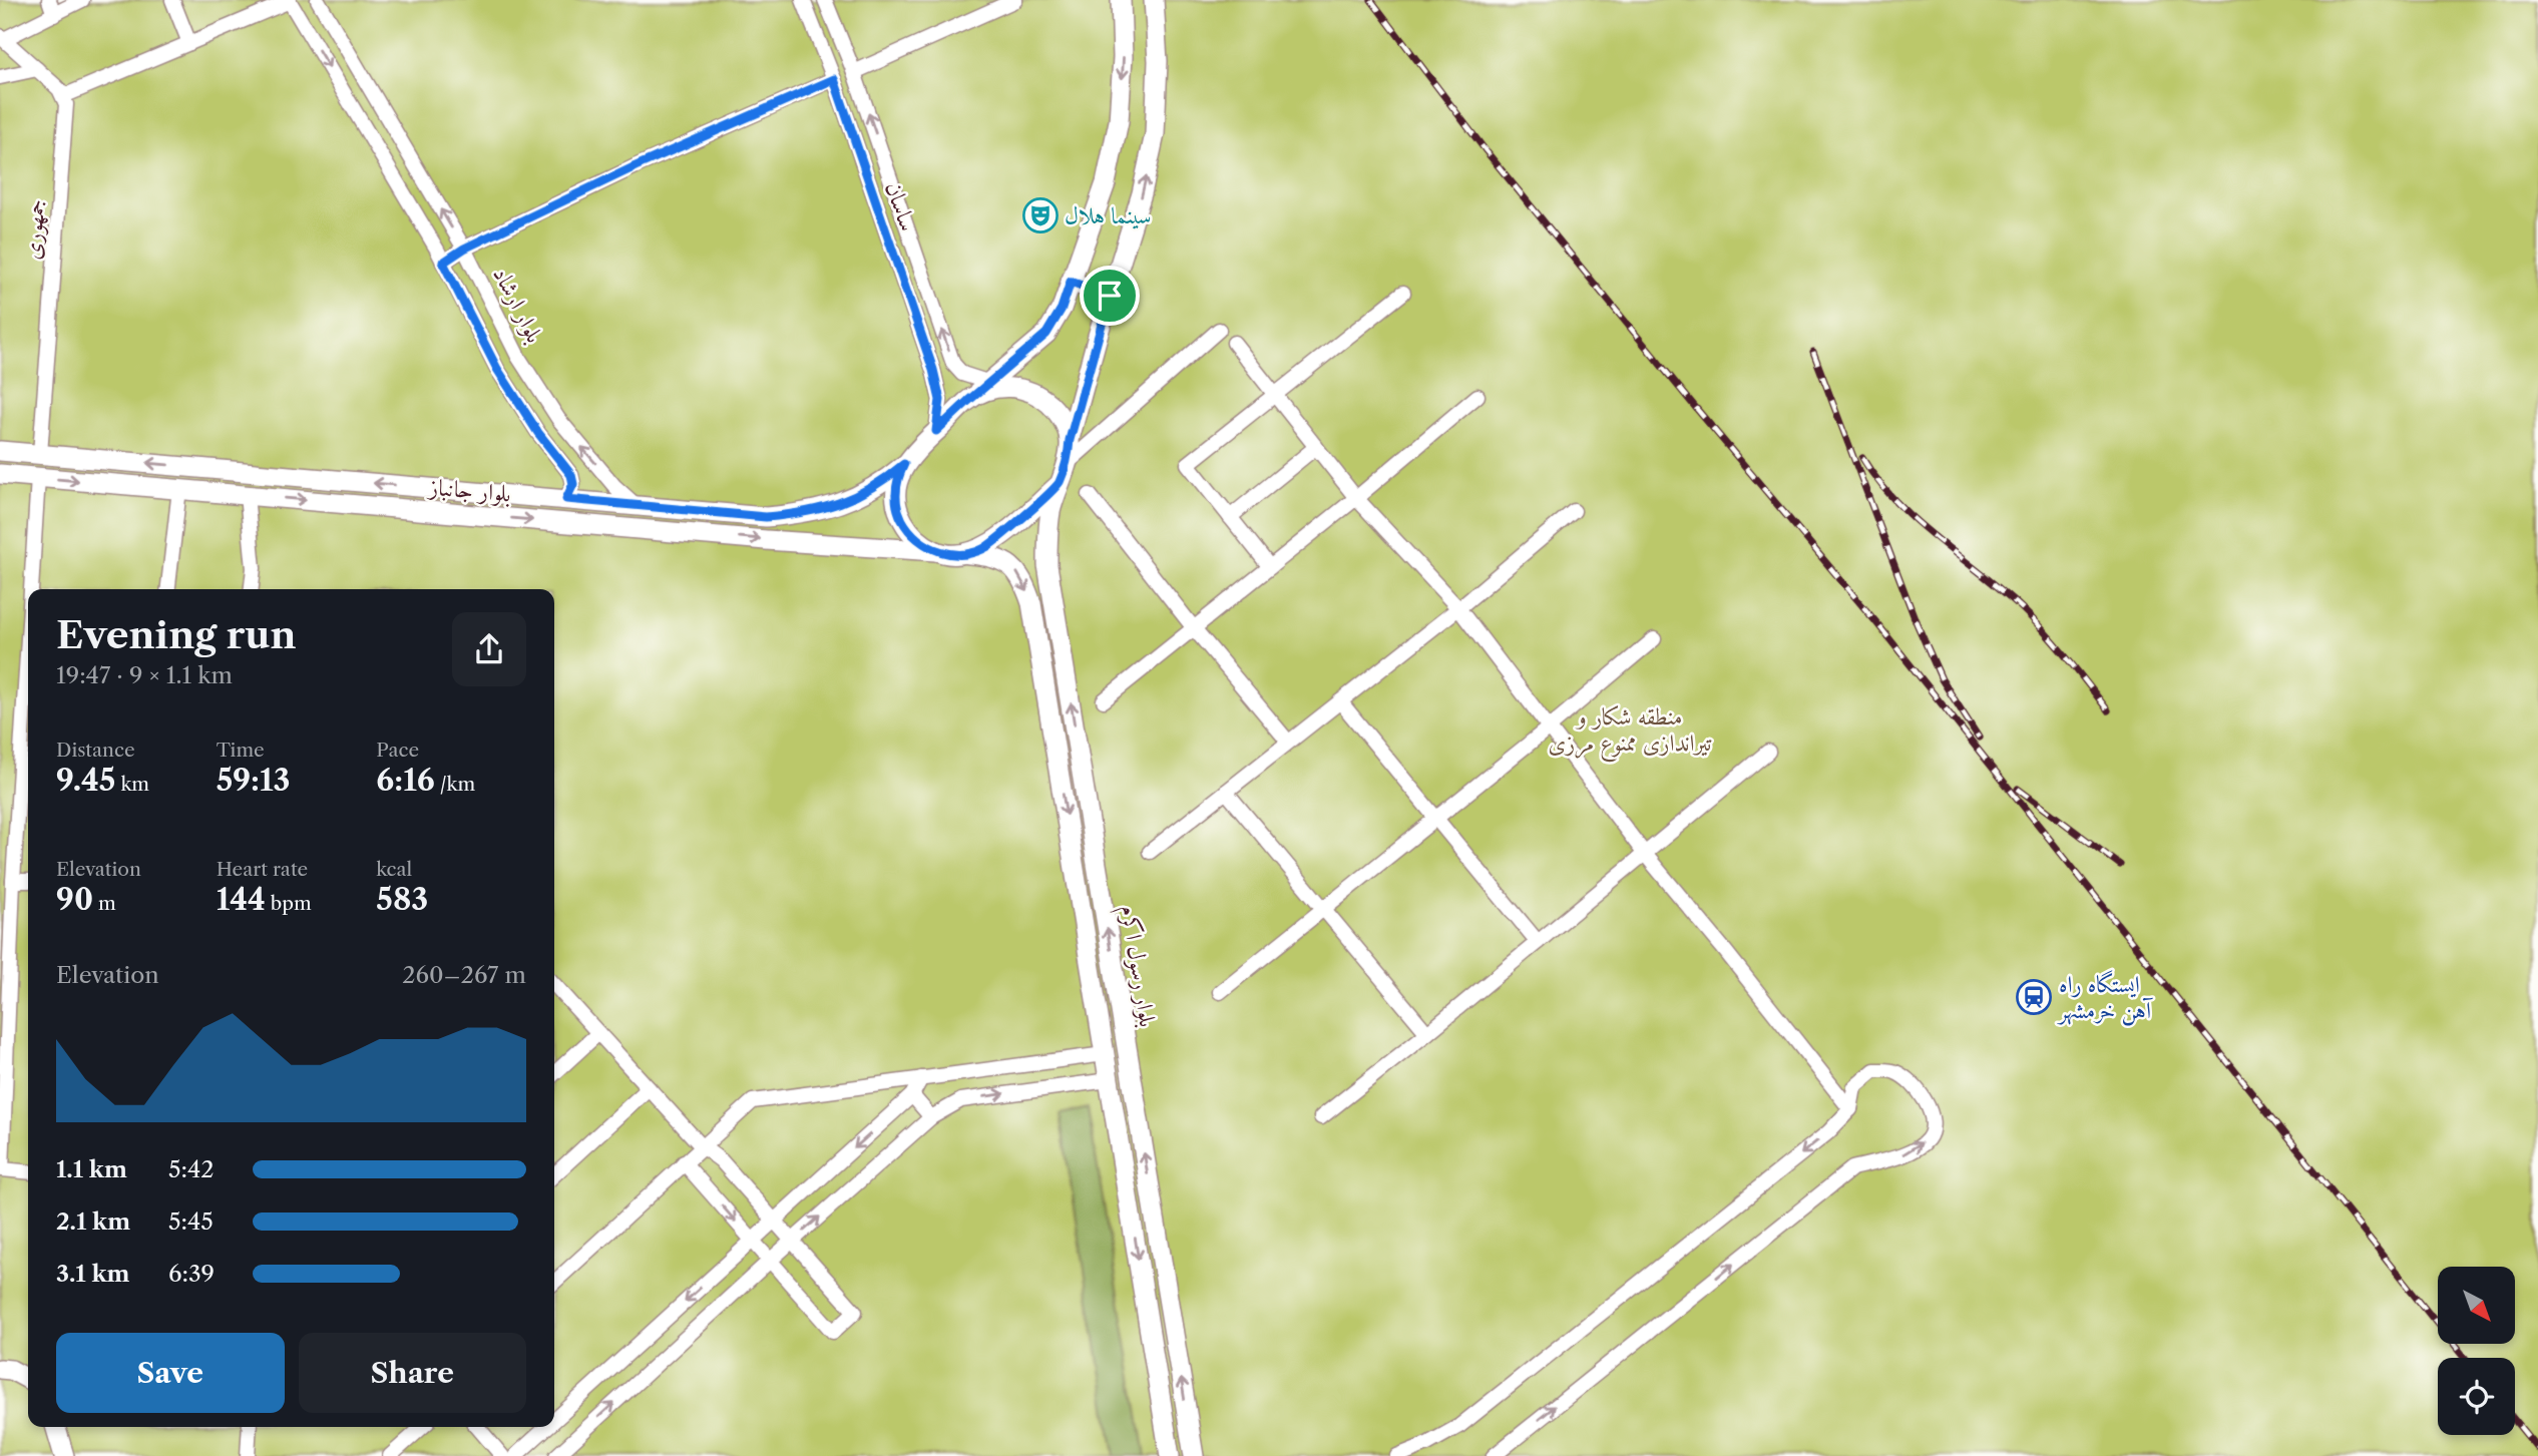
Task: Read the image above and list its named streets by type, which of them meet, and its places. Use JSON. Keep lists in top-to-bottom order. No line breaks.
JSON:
{"streets":{"main road":["بلوار جانباز","بلوار رسول اکرم"],"street":["ساسان","جمهوری","بلوار ارشاد"]},"crossings":[["ساسان","بلوار جانباز"],["ساسان","بلوار رسول اکرم"],["جمهوری","بلوار جانباز"],["بلوار ارشاد","بلوار جانباز"],["بلوار جانباز","بلوار رسول اکرم"]],"parks":["منطقه شکار و تیراندازی ممنوع مرزی"],"places":{"theatre":["سینما هلال"],"station":["ایستگاه راه آهن خرمشهر"]},"north":"bottom right","page":{"heading":["Evening run","19:47 · 9 × 1.1 km"],"stats":[["Distance","9.45 km"],["Time","59:13"],["Pace","6:16 /km"],["Elevation","90 m"],["Heart rate","144 bpm"],["kcal","583"]],"chart":["Elevation","260–267 m"],"list":[{"name":"1.1 km","note":"5:42"},{"name":"2.1 km","note":"5:45"},{"name":"3.1 km","note":"6:39"}],"buttons":["Save","Share"]}}
